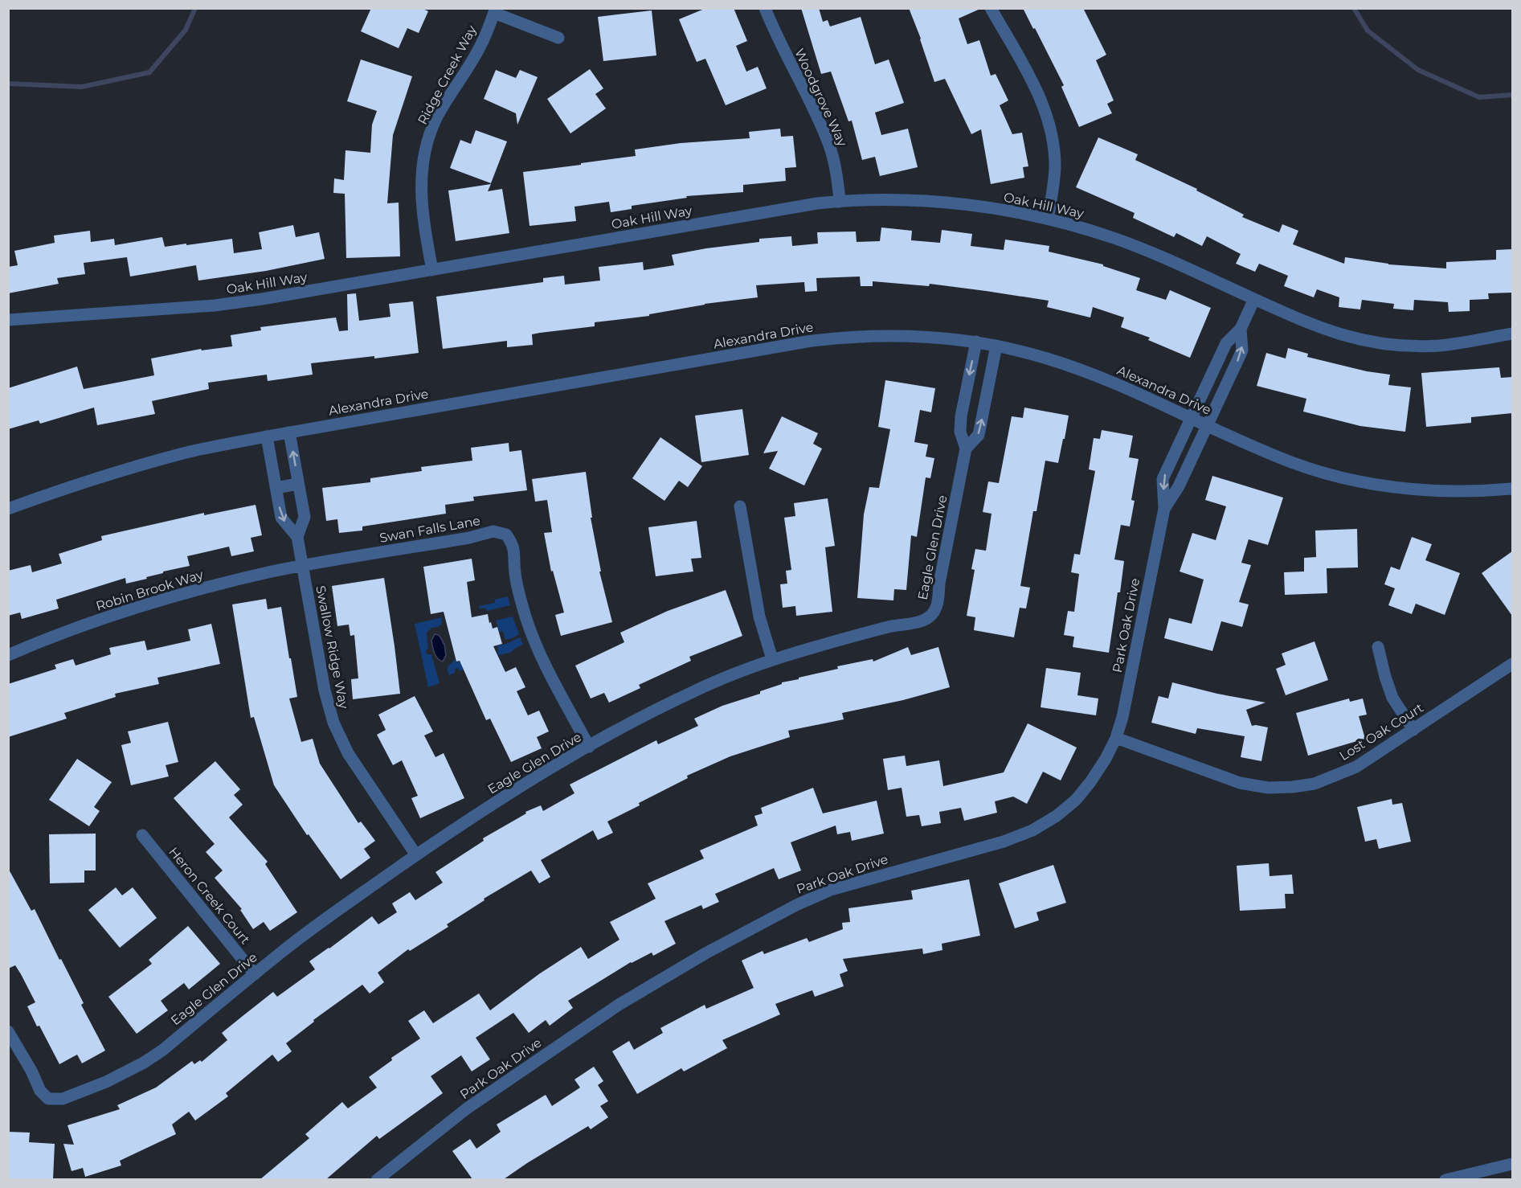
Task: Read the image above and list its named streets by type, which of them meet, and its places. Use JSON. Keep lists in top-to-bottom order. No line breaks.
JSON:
{"streets":{"street":["Ridge Creek Way","Woodgrove Way","Oak Hill Way","Alexandra Drive","Swan Falls Lane","Eagle Glen Drive","Robin Brook Way","Park Oak Drive","Swallow Ridge Way","Lost Oak Court","Heron Creek Court"]},"crossings":[["Ridge Creek Way","Oak Hill Way"],["Woodgrove Way","Oak Hill Way"],["Alexandra Drive","Eagle Glen Drive"],["Alexandra Drive","Park Oak Drive"],["Alexandra Drive","Swallow Ridge Way"],["Swan Falls Lane","Eagle Glen Drive"],["Swan Falls Lane","Robin Brook Way"],["Swan Falls Lane","Swallow Ridge Way"],["Eagle Glen Drive","Swallow Ridge Way"],["Eagle Glen Drive","Heron Creek Court"],["Robin Brook Way","Swallow Ridge Way"],["Park Oak Drive","Lost Oak Court"]]}
